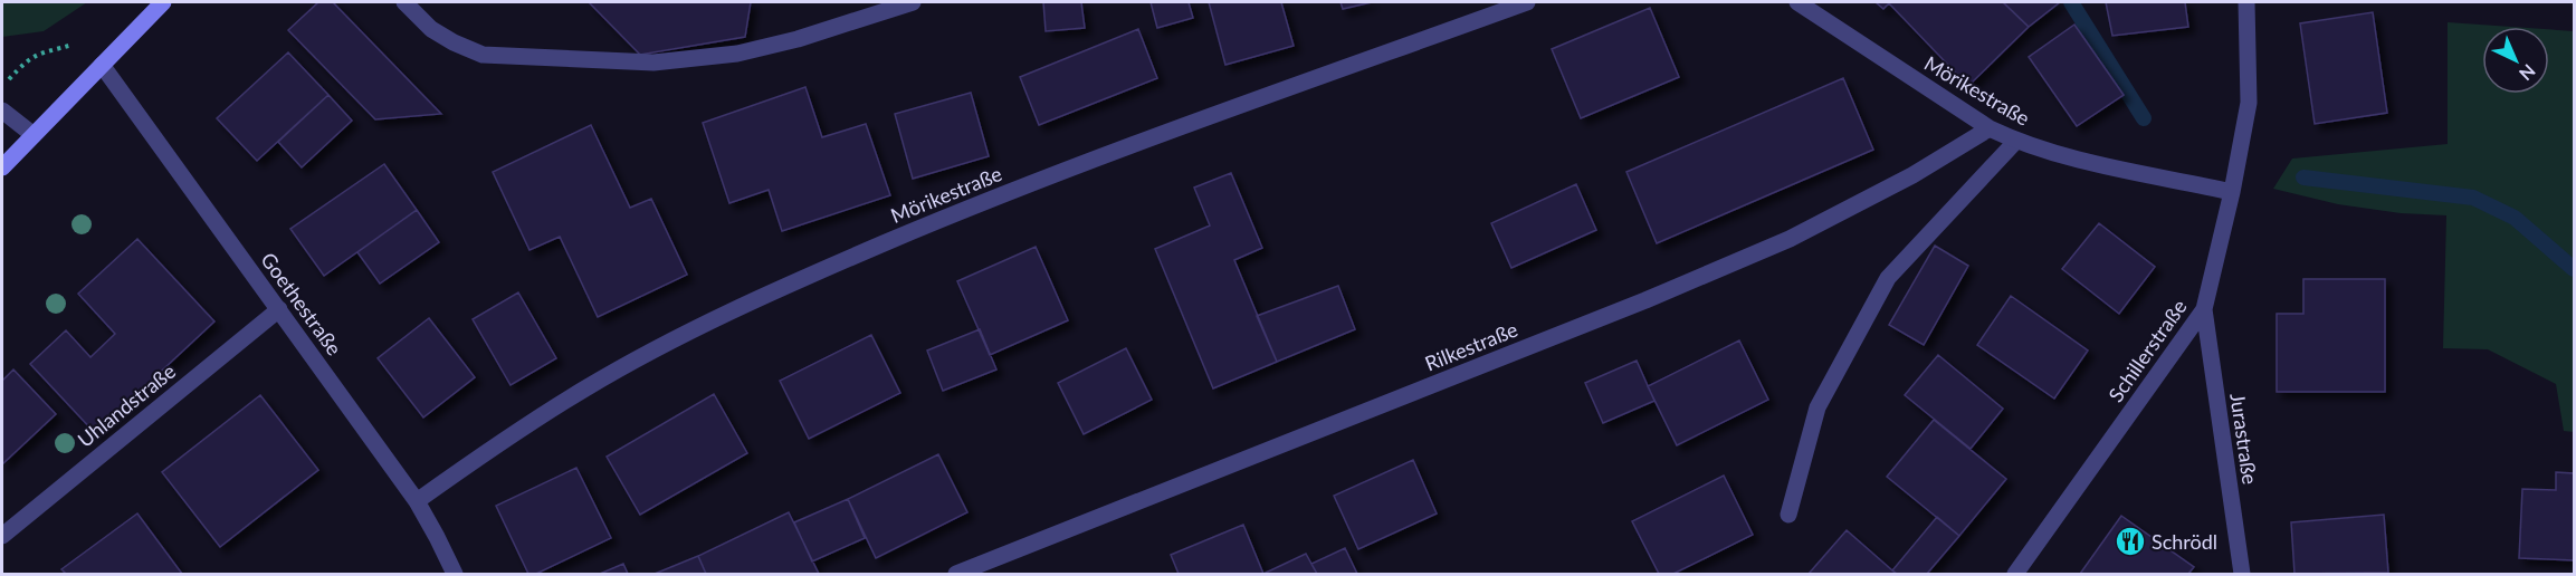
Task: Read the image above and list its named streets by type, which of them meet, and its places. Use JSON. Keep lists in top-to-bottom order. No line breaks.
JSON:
{"streets":{"street":["Mörikestraße","Goethestraße","Rilkestraße","Schillerstraße","Uhlandstraße","Jurastraße"]},"crossings":[["Mörikestraße","Goethestraße"],["Mörikestraße","Rilkestraße"],["Mörikestraße","Schillerstraße"],["Goethestraße","Uhlandstraße"],["Schillerstraße","Jurastraße"]],"places":{"restaurant":["Schrödl"]},"north":"bottom right"}
